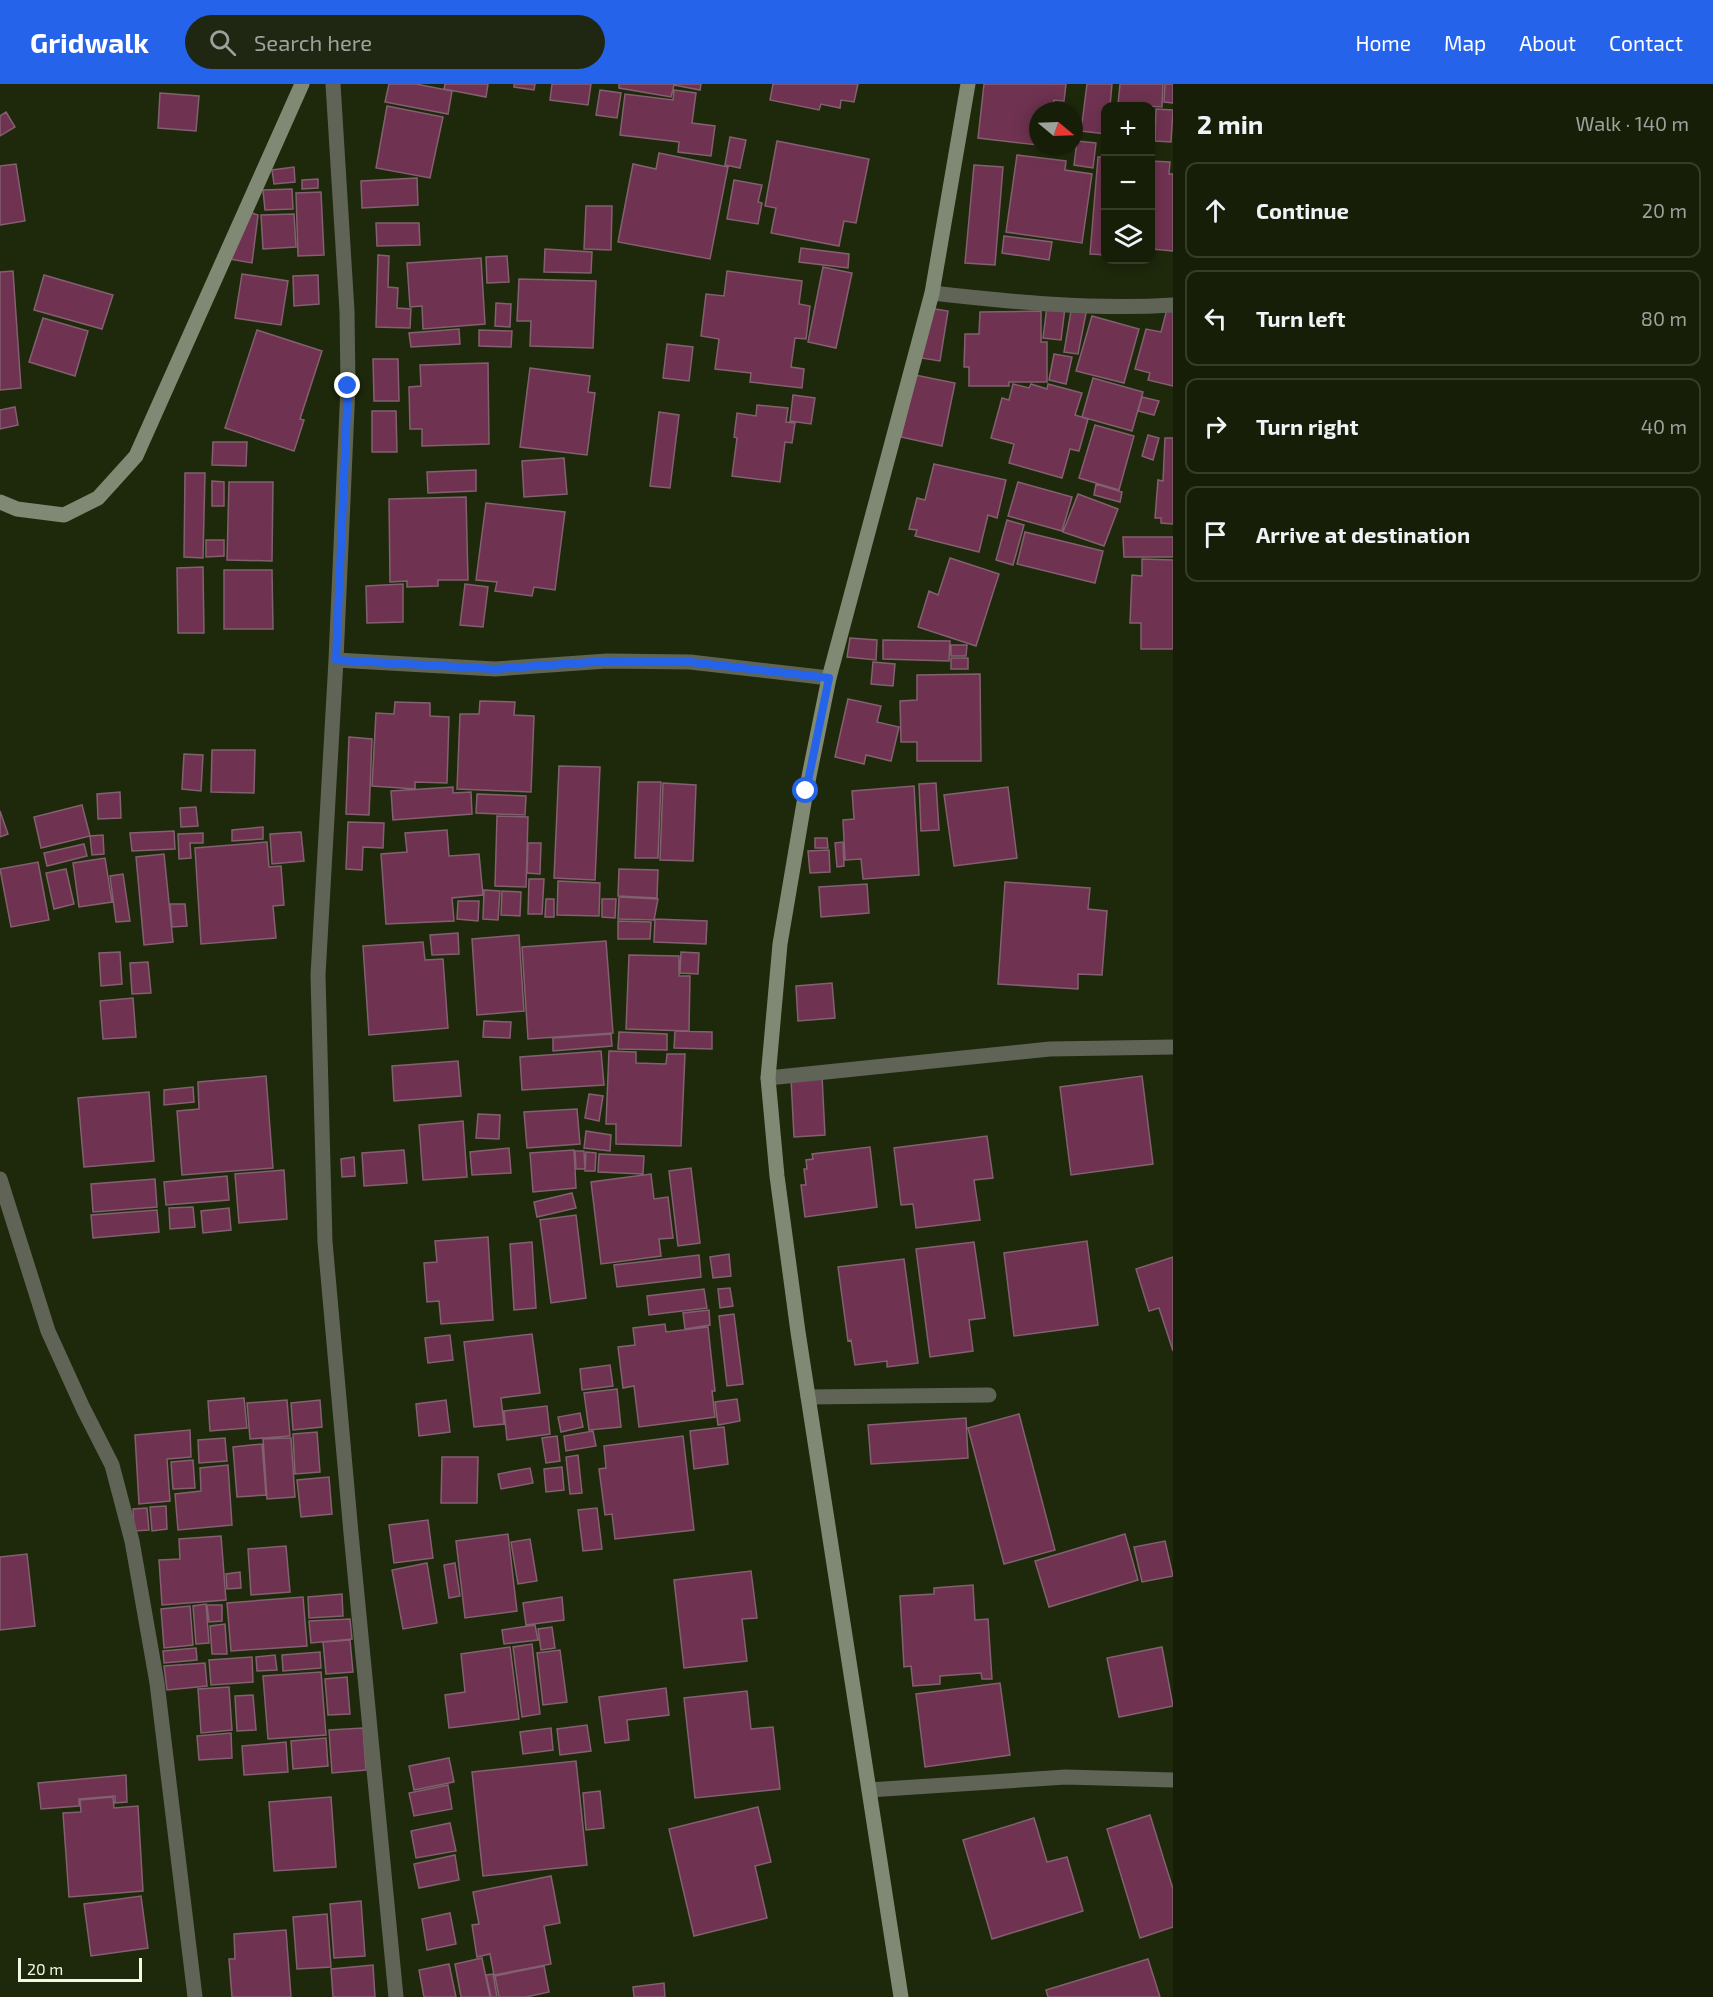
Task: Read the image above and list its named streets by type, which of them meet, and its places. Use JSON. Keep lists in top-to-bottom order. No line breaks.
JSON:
{"scale_bar":"20 m","north":"right","page":{"header":"Gridwalk","search":"Search here","nav":["Home","Map","About","Contact"],"heading":["2 min","Walk · 140 m"],"map_buttons":["+","−"],"list":[["Continue","20 m"],["Turn left","80 m"],["Turn right","40 m"],"Arrive at destination"],"scale":"20 m"}}
